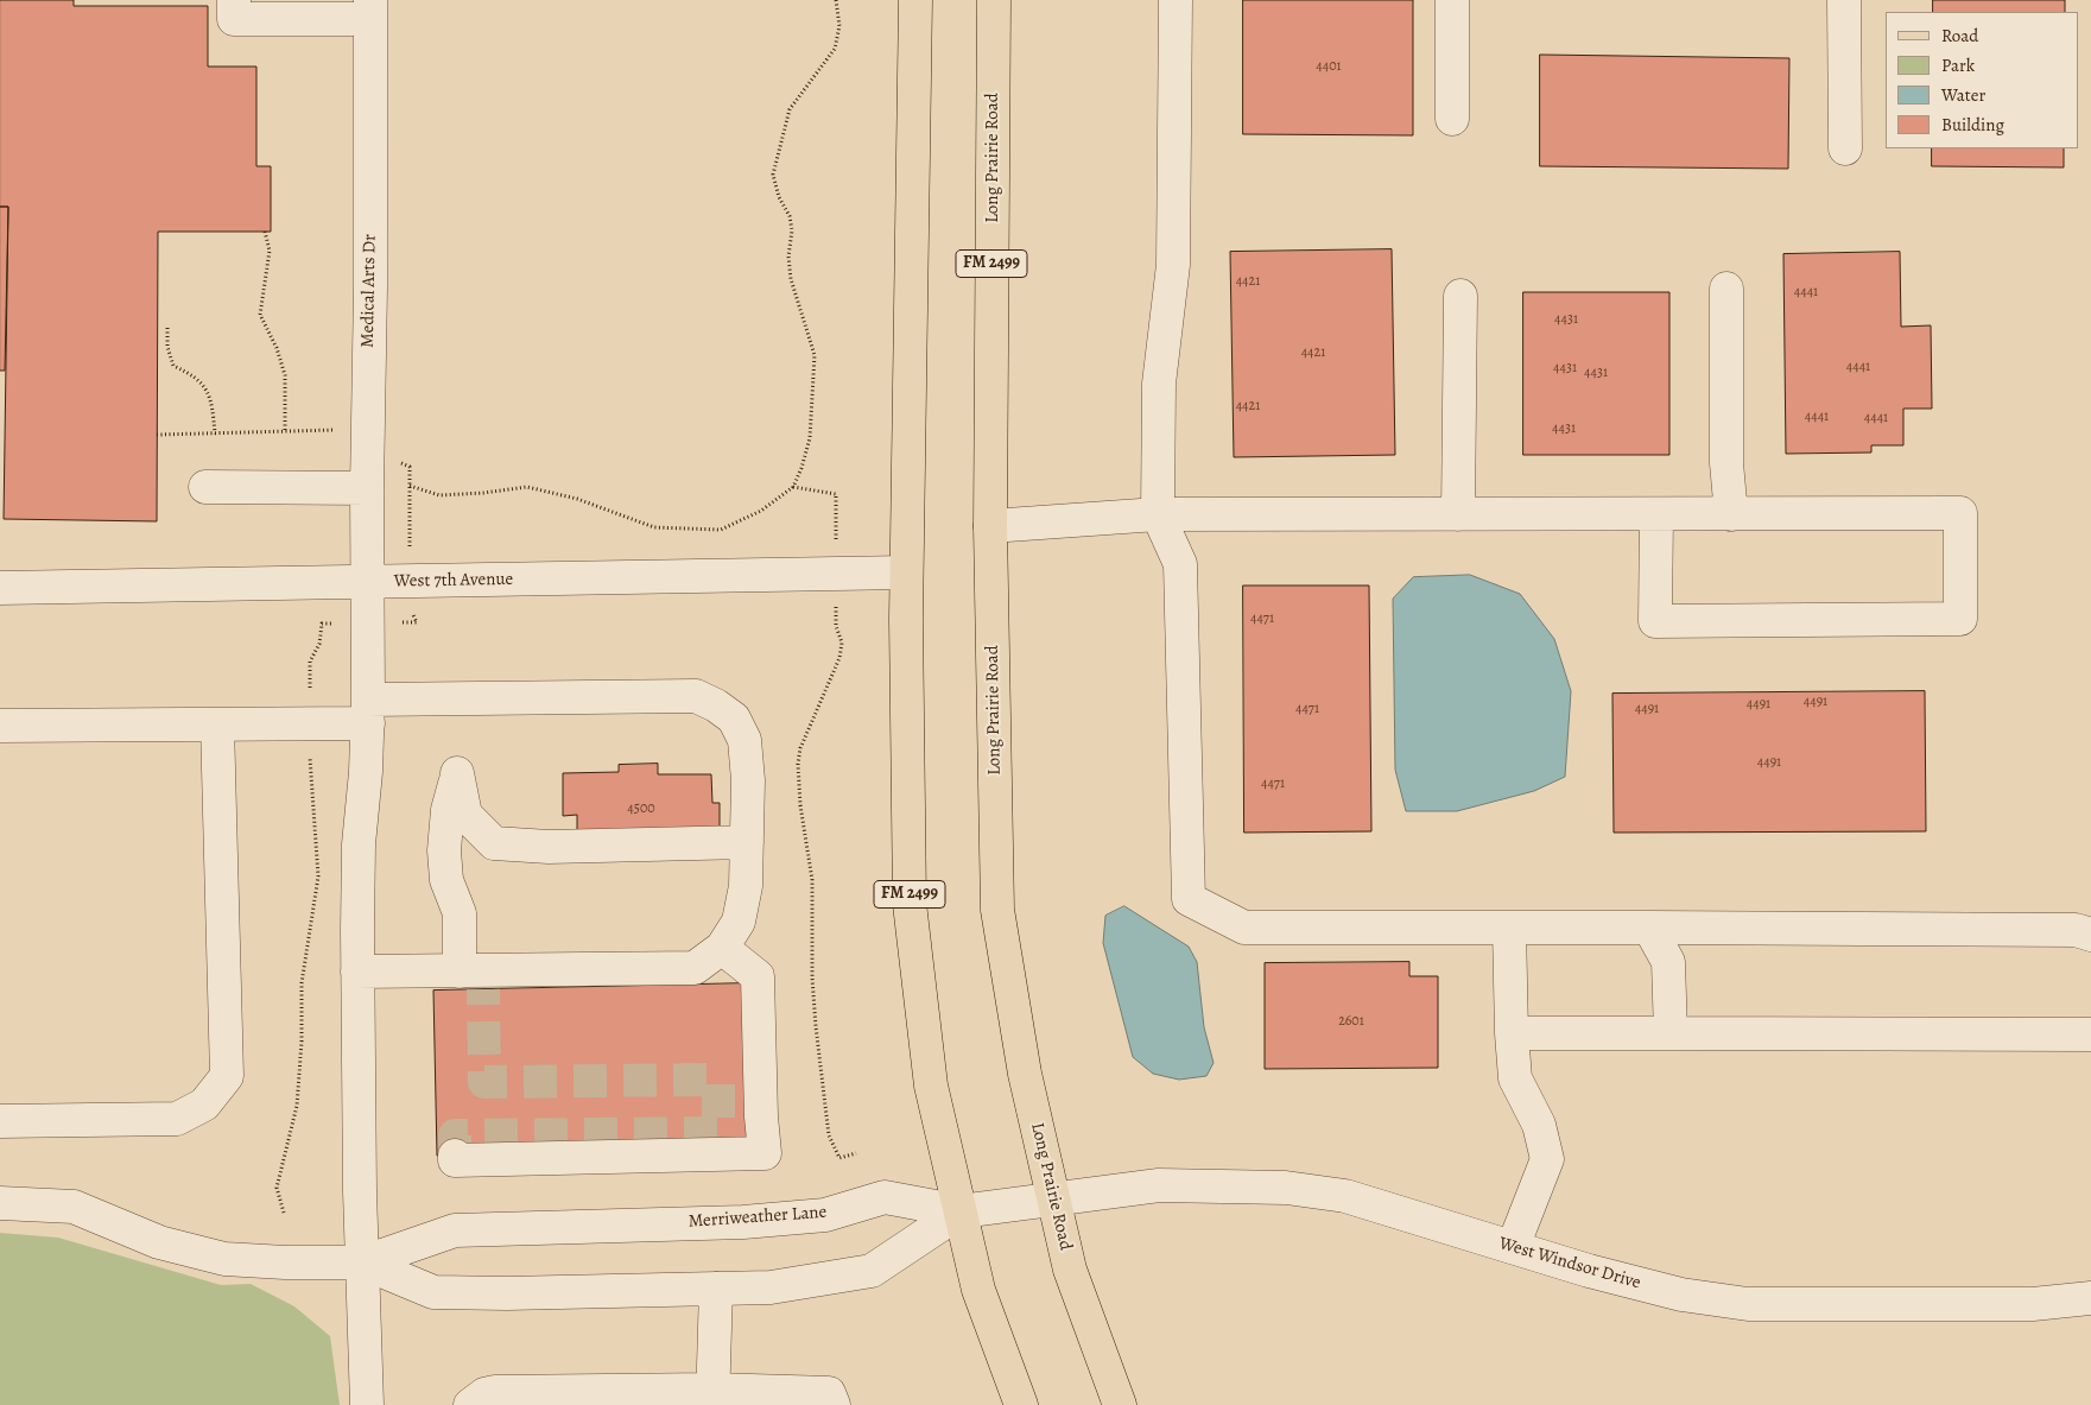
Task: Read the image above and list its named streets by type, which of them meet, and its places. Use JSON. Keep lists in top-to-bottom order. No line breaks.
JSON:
{"streets":{"main road":["Long Prairie Road","FM 2499"],"street":["Medical Arts Dr","West 7th Avenue","Merriweather Lane","West Windsor Drive"]},"crossings":[["Long Prairie Road","West Windsor Drive"],["FM 2499","West 7th Avenue"],["FM 2499","Merriweather Lane"],["FM 2499","West Windsor Drive"],["Medical Arts Dr","West 7th Avenue"],["Medical Arts Dr","Merriweather Lane"],["Merriweather Lane","West Windsor Drive"]],"house_numbers":["4401","4421","4441","4431","4421","4441","4431","4431","4421","4441","4441","4431","4471","4491","4491","4471","4491","4491","4471","4500","2601"],"legend":["Road","Park","Water","Building"]}
